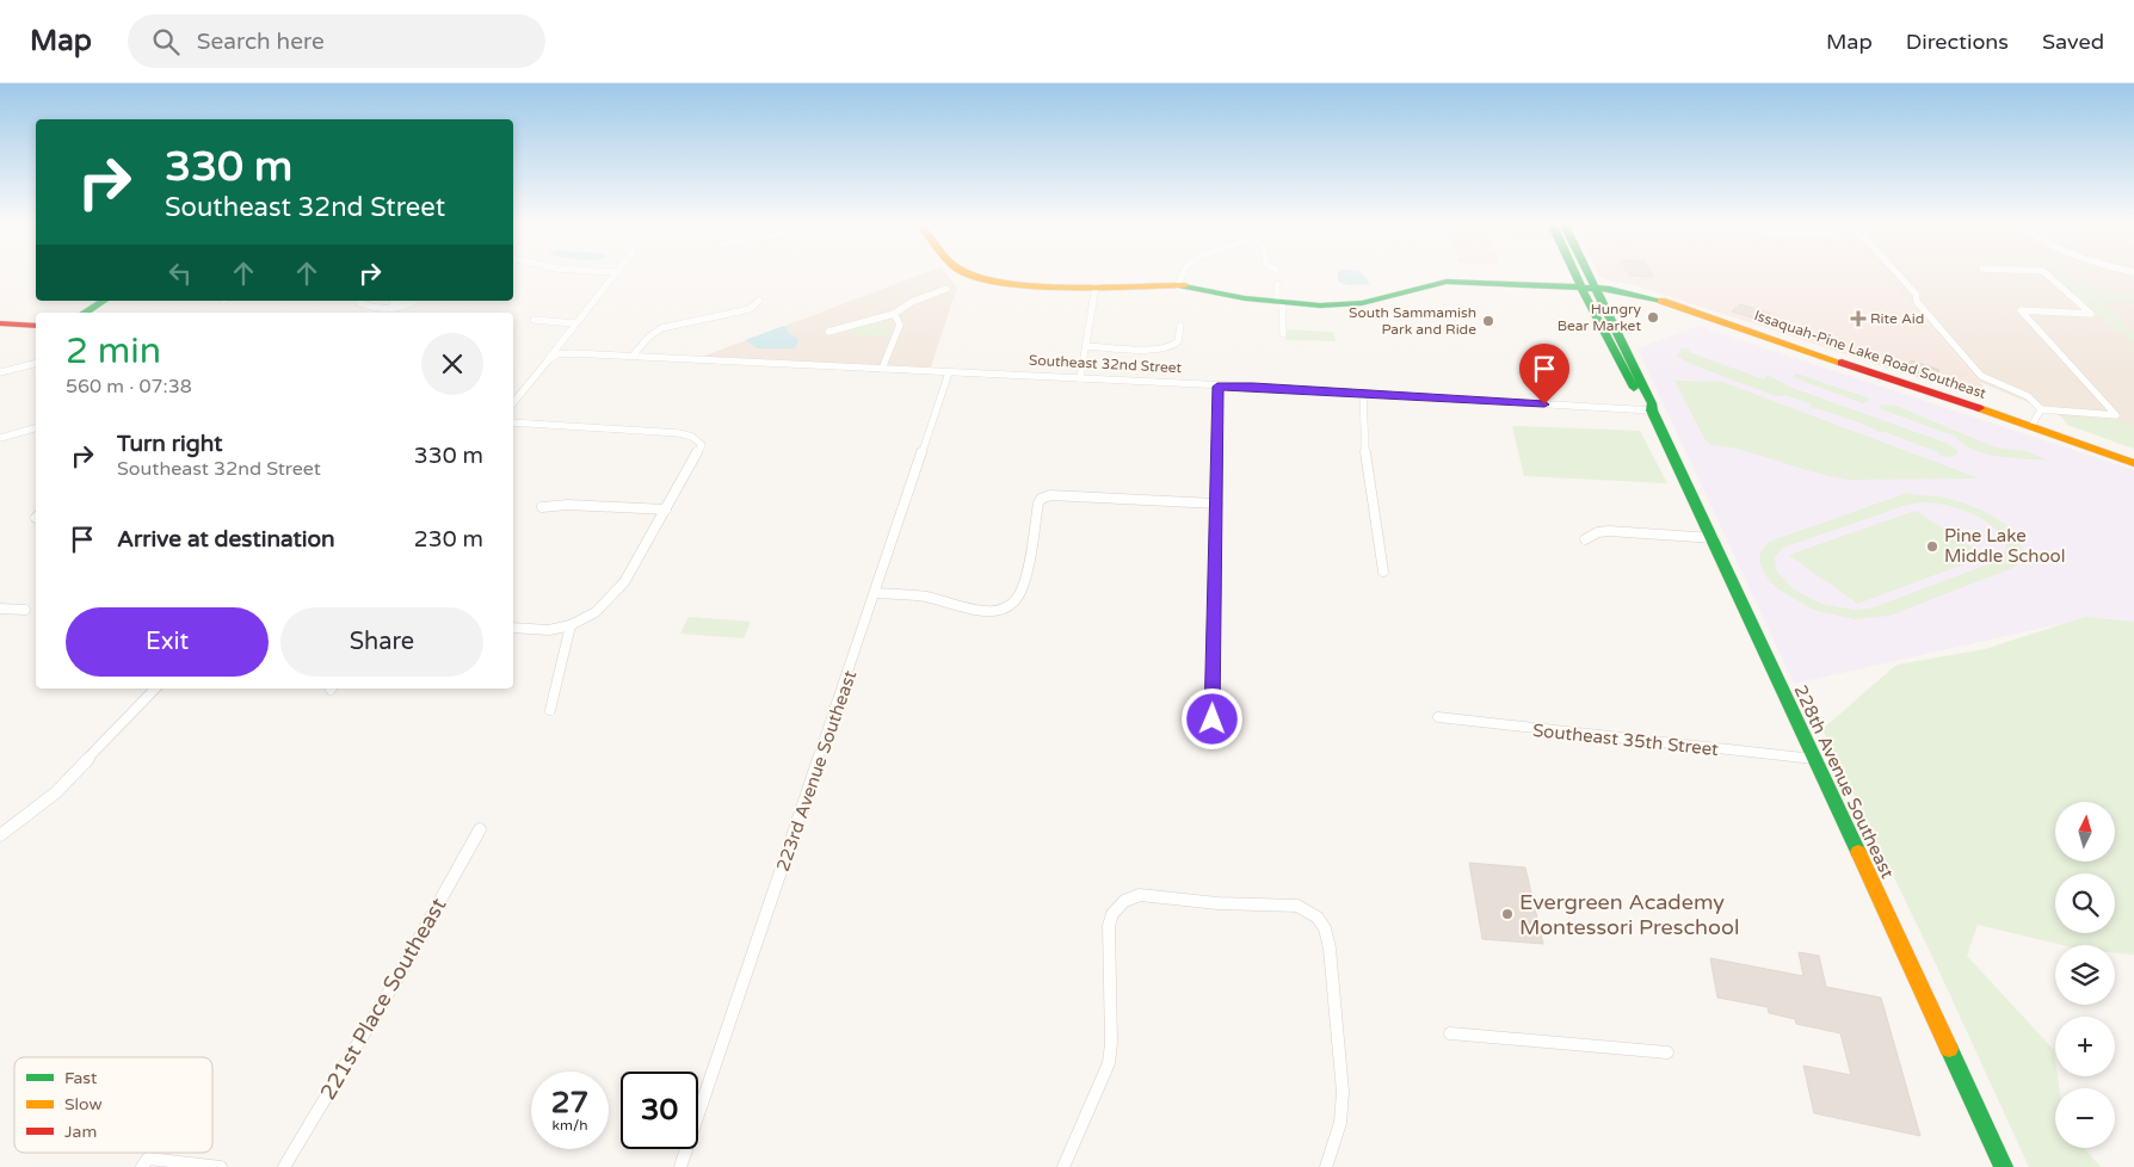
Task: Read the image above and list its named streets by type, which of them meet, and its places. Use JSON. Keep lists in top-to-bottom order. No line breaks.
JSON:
{"streets":{"main road":["Issaquah-Pine Lake Road Southeast","228th Avenue Southeast"],"street":["Southeast 32nd Street","Southeast 35th Street","223rd Avenue Southeast","221st Place Southeast"]},"crossings":[["Issaquah-Pine Lake Road Southeast","228th Avenue Southeast"],["Southeast 32nd Street","223rd Avenue Southeast"],["Southeast 32nd Street","228th Avenue Southeast"],["Southeast 35th Street","228th Avenue Southeast"]],"places":{"other":["Hungry Bear Market","South Sammamish Park and Ride","Pine Lake Middle School","Evergreen Academy Montessori Preschool"],"health":["Rite Aid"]},"legend":["Fast","Slow","Jam"],"north":"top","page":{"header":"Map","search":"Search here","nav":["Map","Directions","Saved"],"turn":["330 m","Southeast 32nd Street"],"heading":["2 min","560 m · 07:38"],"list":[{"name":"Turn right","note":"Southeast 32nd Street","value":"330 m"},{"name":"Arrive at destination","value":"230 m"}],"buttons":["Exit","Share"],"map_buttons":["+","−"],"speed":"27 km/h","limit":"30"}}
